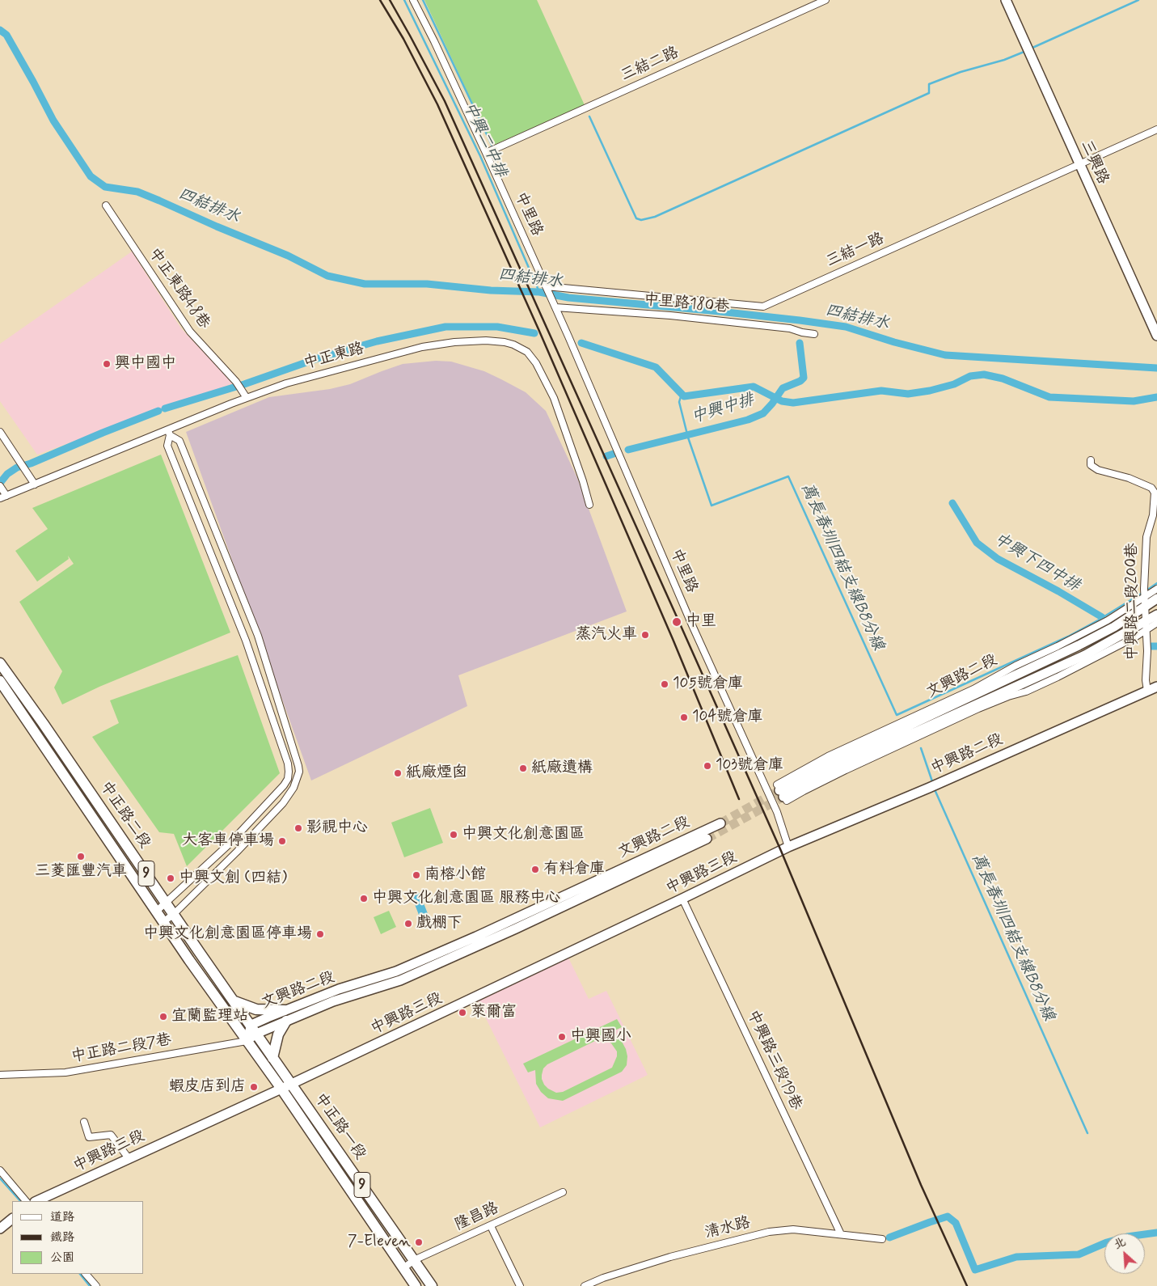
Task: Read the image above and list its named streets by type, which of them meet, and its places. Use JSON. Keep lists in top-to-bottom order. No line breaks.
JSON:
{"streets":{"main road":["中正路二段","9","中正路一段"],"street":["三結二路","三興路","中里路","三結一路","中正東路48巷","中里路180巷","中正東路","中興路二段200巷","文興路二段","中興路二段","中興路三段","中正路二段7巷","中興路三段19巷","隆昌路","清水路"]},"crossings":[["三結二路","中里路"],["三興路","三結一路"],["中里路","三結一路"],["中里路","中里路180巷"],["中里路","中興路二段"],["中里路","中興路三段"],["中正東路48巷","中正東路"],["中興路二段200巷","文興路二段"],["中興路二段200巷","中興路二段"],["文興路二段","中正路二段"],["文興路二段","中正路二段7巷"],["中興路二段","中興路三段"],["中正路二段","中興路三段"],["中正路二段","中正路二段7巷"],["中正路二段","中正路一段"],["中興路三段","中興路三段19巷"],["中興路三段","中正路一段"],["中興路三段19巷","清水路"],["中正路一段","隆昌路"]],"water":["中興二中排","四結排水","中興中排","中興下四中排","萬長春圳四結支線B8分線"],"places":["興中國中","中里","蒸汽火車","105號倉庫","104號倉庫","103號倉庫","紙廠遺構","紙廠煙囪","影視中心","中興文化創意園區","大客車停車場","三菱匯豐汽車","有料倉庫","南榕小館","中興文創 (四結)","中興文化創意園區 服務中心","戲棚下","中興文化創意園區停車場","萊爾富","宜蘭監理站","中興國小","蝦皮店到店","7-Eleven"],"legend":["道路","鐵路","公園"],"north":"top left"}
